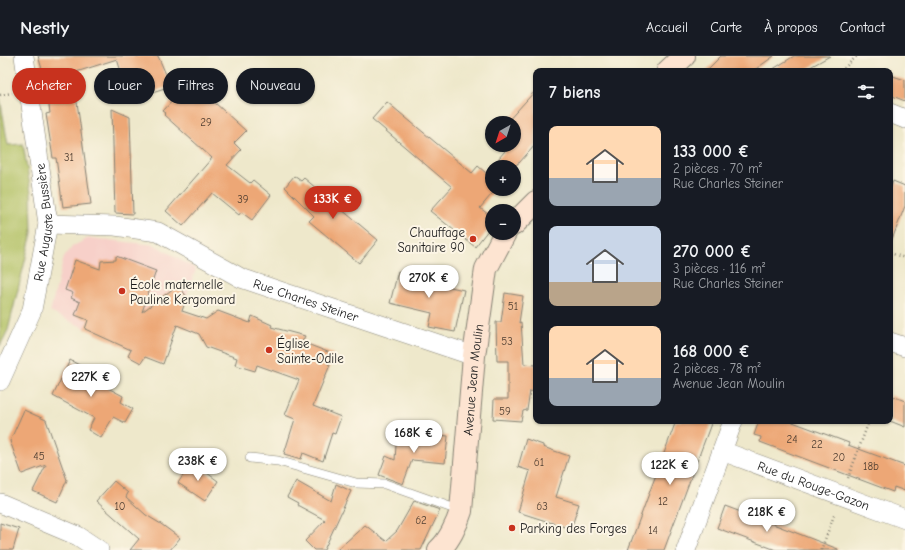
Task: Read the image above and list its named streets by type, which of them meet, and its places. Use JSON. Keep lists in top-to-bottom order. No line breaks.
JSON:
{"streets":{"main road":["Avenue Jean Moulin"],"street":["Rue Auguste Bussière","Rue Charles Steiner","Rue du Rouge-Gazon"]},"crossings":[["Rue Auguste Bussière","Rue Charles Steiner"],["Rue Charles Steiner","Avenue Jean Moulin"]],"places":["Chauffage Sanitaire 90","École maternelle Pauline Kergomard","Église Sainte-Odile","Parking des Forges"],"house_numbers":["29","31","39","51","53","59","24","22","45","20","61","18b","12","10","63","62","14"],"north":"bottom left","page":{"header":"Nestly","nav":["Accueil","Carte","À propos","Contact"],"chip":["Acheter","Louer","Filtres","Nouveau"],"heading":"7 biens","map_buttons":["+","−"],"list":[{"name":"133 000 €","note":"2 pièces · 70 m² · Rue Charles Steiner"},{"name":"270 000 €","note":"3 pièces · 116 m² · Rue Charles Steiner"},{"name":"168 000 €","note":"2 pièces · 78 m² · Avenue Jean Moulin"}],"price":["133K €","270K €","227K €","168K €","238K €","122K €","218K €"]}}
